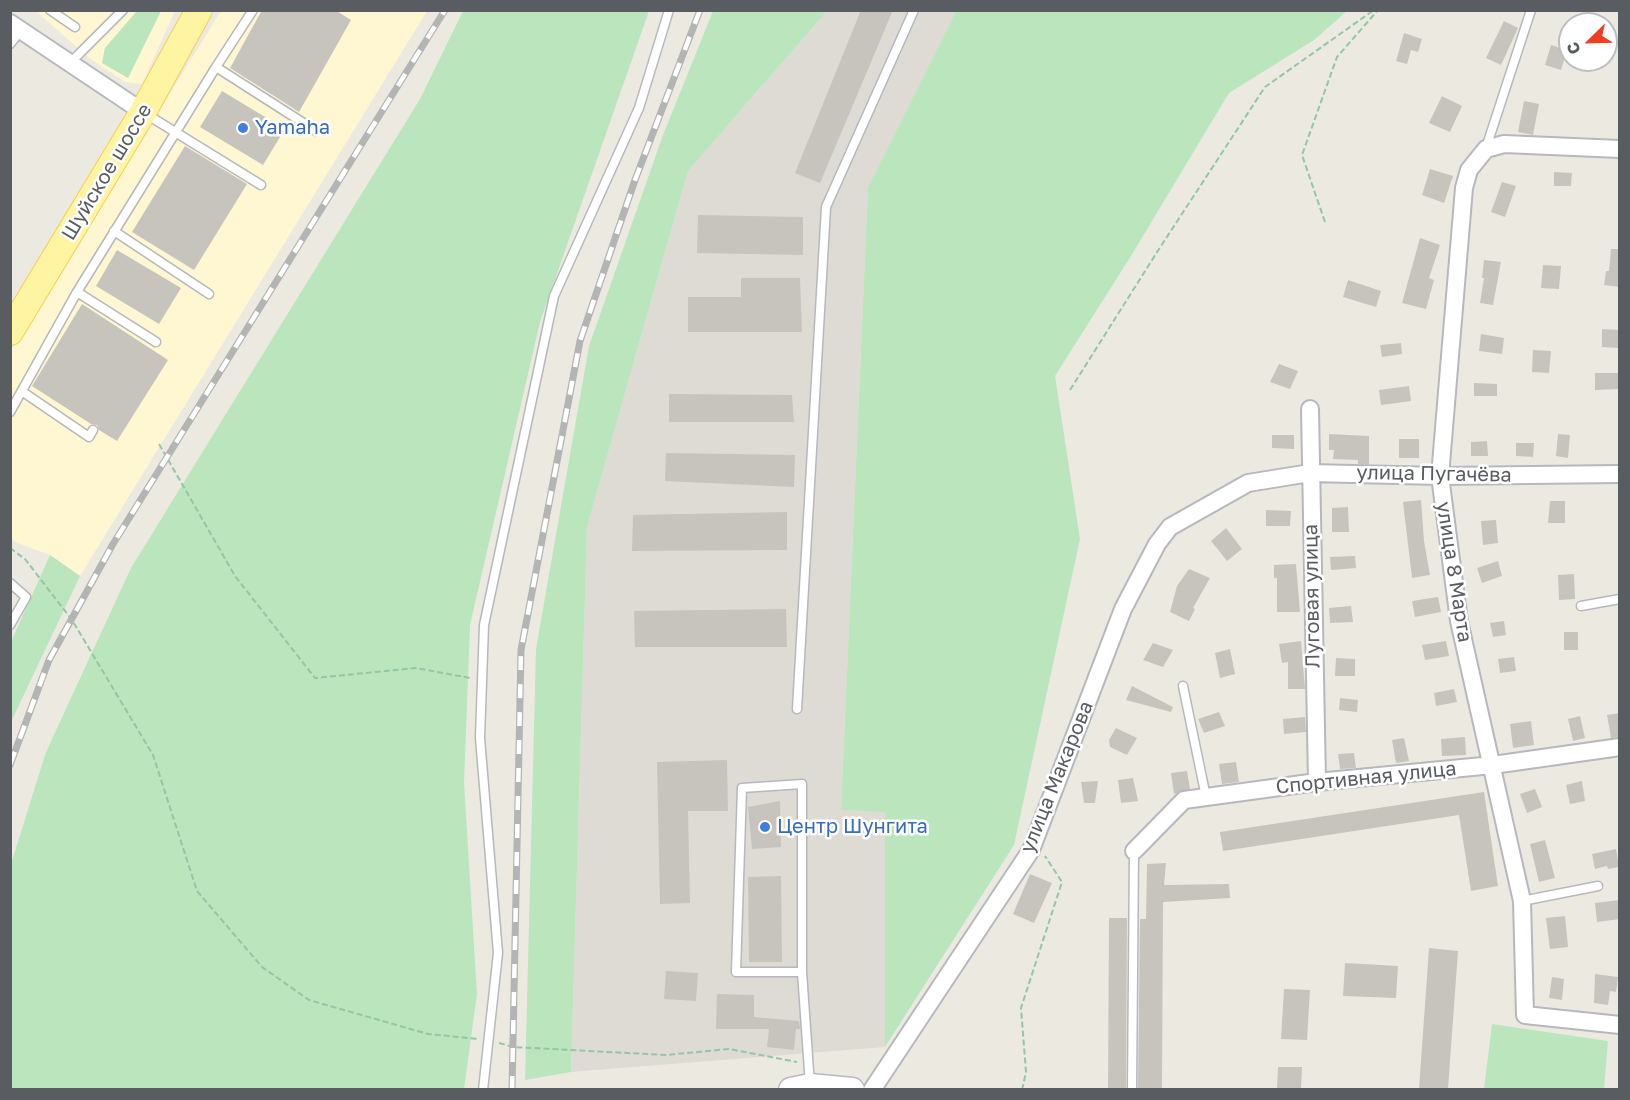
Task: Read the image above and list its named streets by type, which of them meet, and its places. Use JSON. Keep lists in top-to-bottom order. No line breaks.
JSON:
{"streets":{"main road":["Шуйское шоссе"],"street":["улица Пугачёва","улица 8 Марта","Луговая улица","улица Макарова","Спортивная улица"]},"crossings":[["улица Пугачёва","улица 8 Марта"],["улица Пугачёва","Луговая улица"],["улица Пугачёва","улица Макарова"],["улица 8 Марта","Спортивная улица"],["Луговая улица","Спортивная улица"]],"places":["Yamaha","Центр Шунгита"],"north":"bottom left"}
